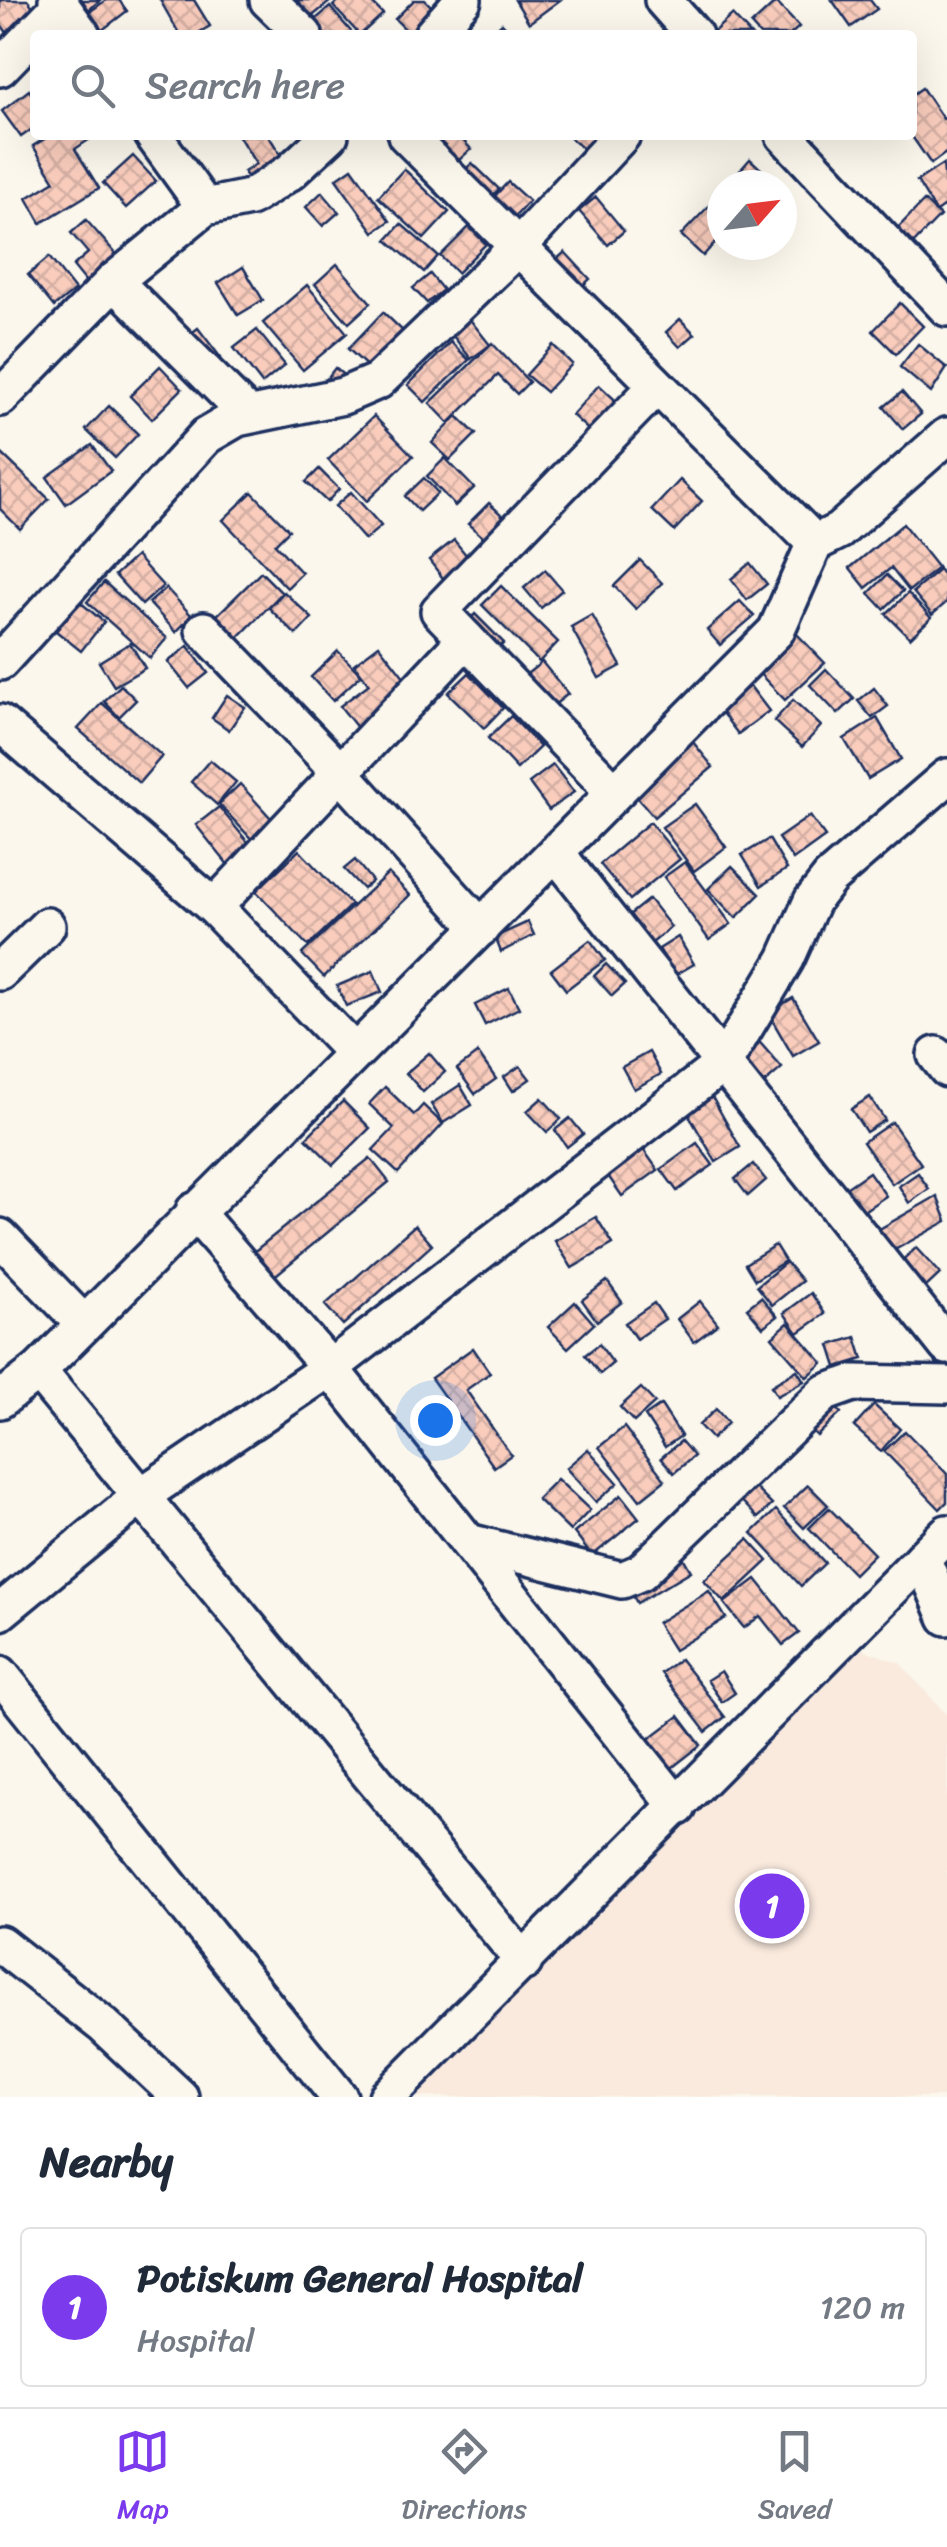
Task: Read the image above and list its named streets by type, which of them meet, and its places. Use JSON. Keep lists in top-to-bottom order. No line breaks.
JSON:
{"north":"top right","page":{"search":"Search here","pins":"1","heading":"Nearby","list":[{"mark":"1","name":"Potiskum General Hospital","note":"Hospital","value":"120 m"}],"nav":["Map","Directions","Saved"]}}
